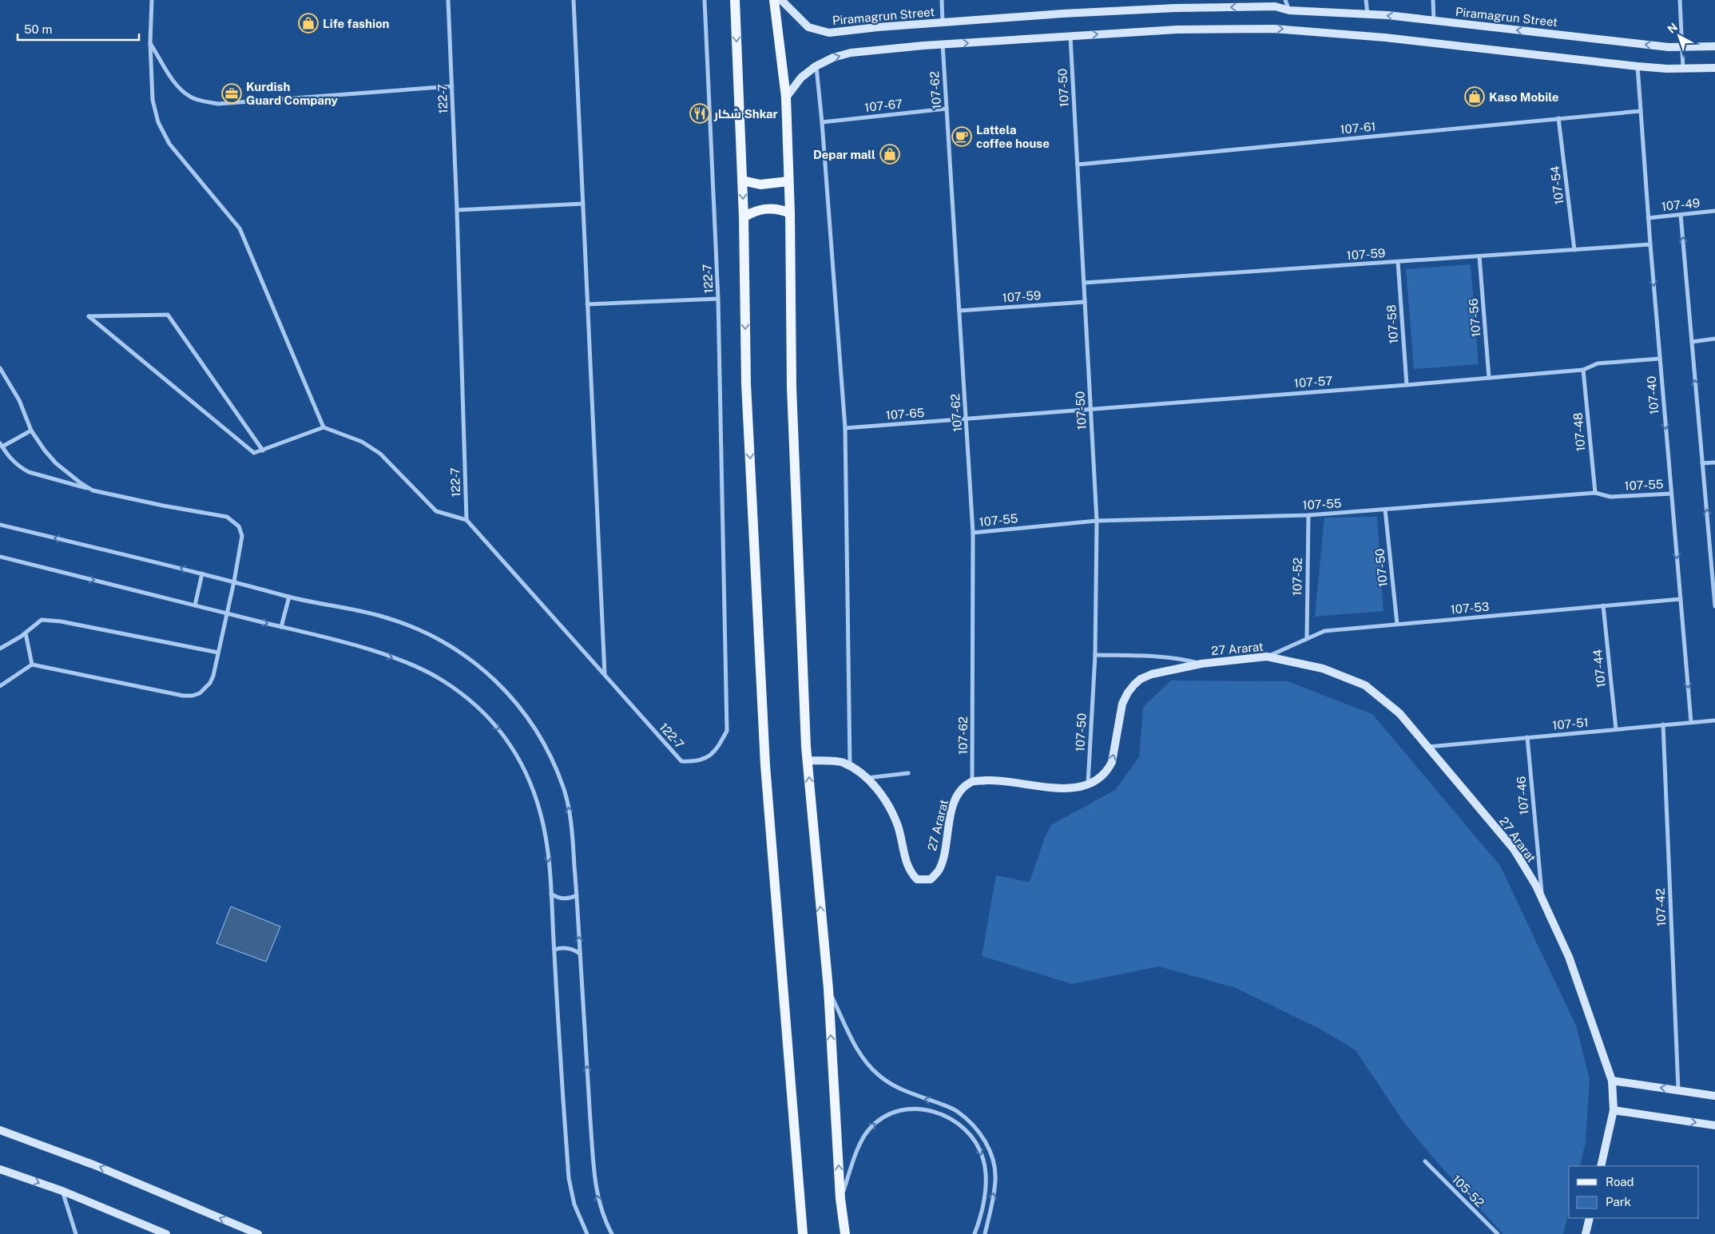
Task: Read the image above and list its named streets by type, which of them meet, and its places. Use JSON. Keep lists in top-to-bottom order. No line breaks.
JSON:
{"streets":{"main road":["Piramagrun Street","27 Ararat"],"street":["107-50","107-62","122-7","107-67","107-61","107-54","107-49","107-59","107-56","107-58","107-57","107-40","107-65","107-48","107-55","107-52","107-53","107-44","107-51","107-46","107-42","105-52"]},"crossings":[["107-50","107-61"],["107-50","107-59"],["107-50","107-57"],["107-50","107-55"],["107-50","107-53"],["107-50","27 Ararat"],["107-62","107-67"],["107-62","107-59"],["107-62","107-57"],["107-62","107-65"],["107-62","107-55"],["107-62","27 Ararat"],["107-61","107-54"],["107-61","107-40"],["107-54","107-59"],["107-49","107-40"],["107-59","107-56"],["107-59","107-58"],["107-59","107-40"],["107-56","107-57"],["107-58","107-57"],["107-57","107-40"],["107-57","107-65"],["107-57","107-48"],["107-40","107-55"],["107-40","107-53"],["107-40","107-51"],["107-48","107-55"],["107-55","107-52"],["107-52","107-53"],["107-53","27 Ararat"],["107-53","107-44"],["27 Ararat","107-51"],["27 Ararat","107-46"],["107-44","107-51"],["107-51","107-46"],["107-51","107-42"]],"places":{"shop":["Life fashion","Kaso Mobile","Depar mall"],"office":["Kurdish Guard Company"],"restaurant":["شکار Shkar"],"cafe":["Lattela coffee house"]},"legend":["Road","Park"],"scale_bar":"50 m","north":"top left"}
